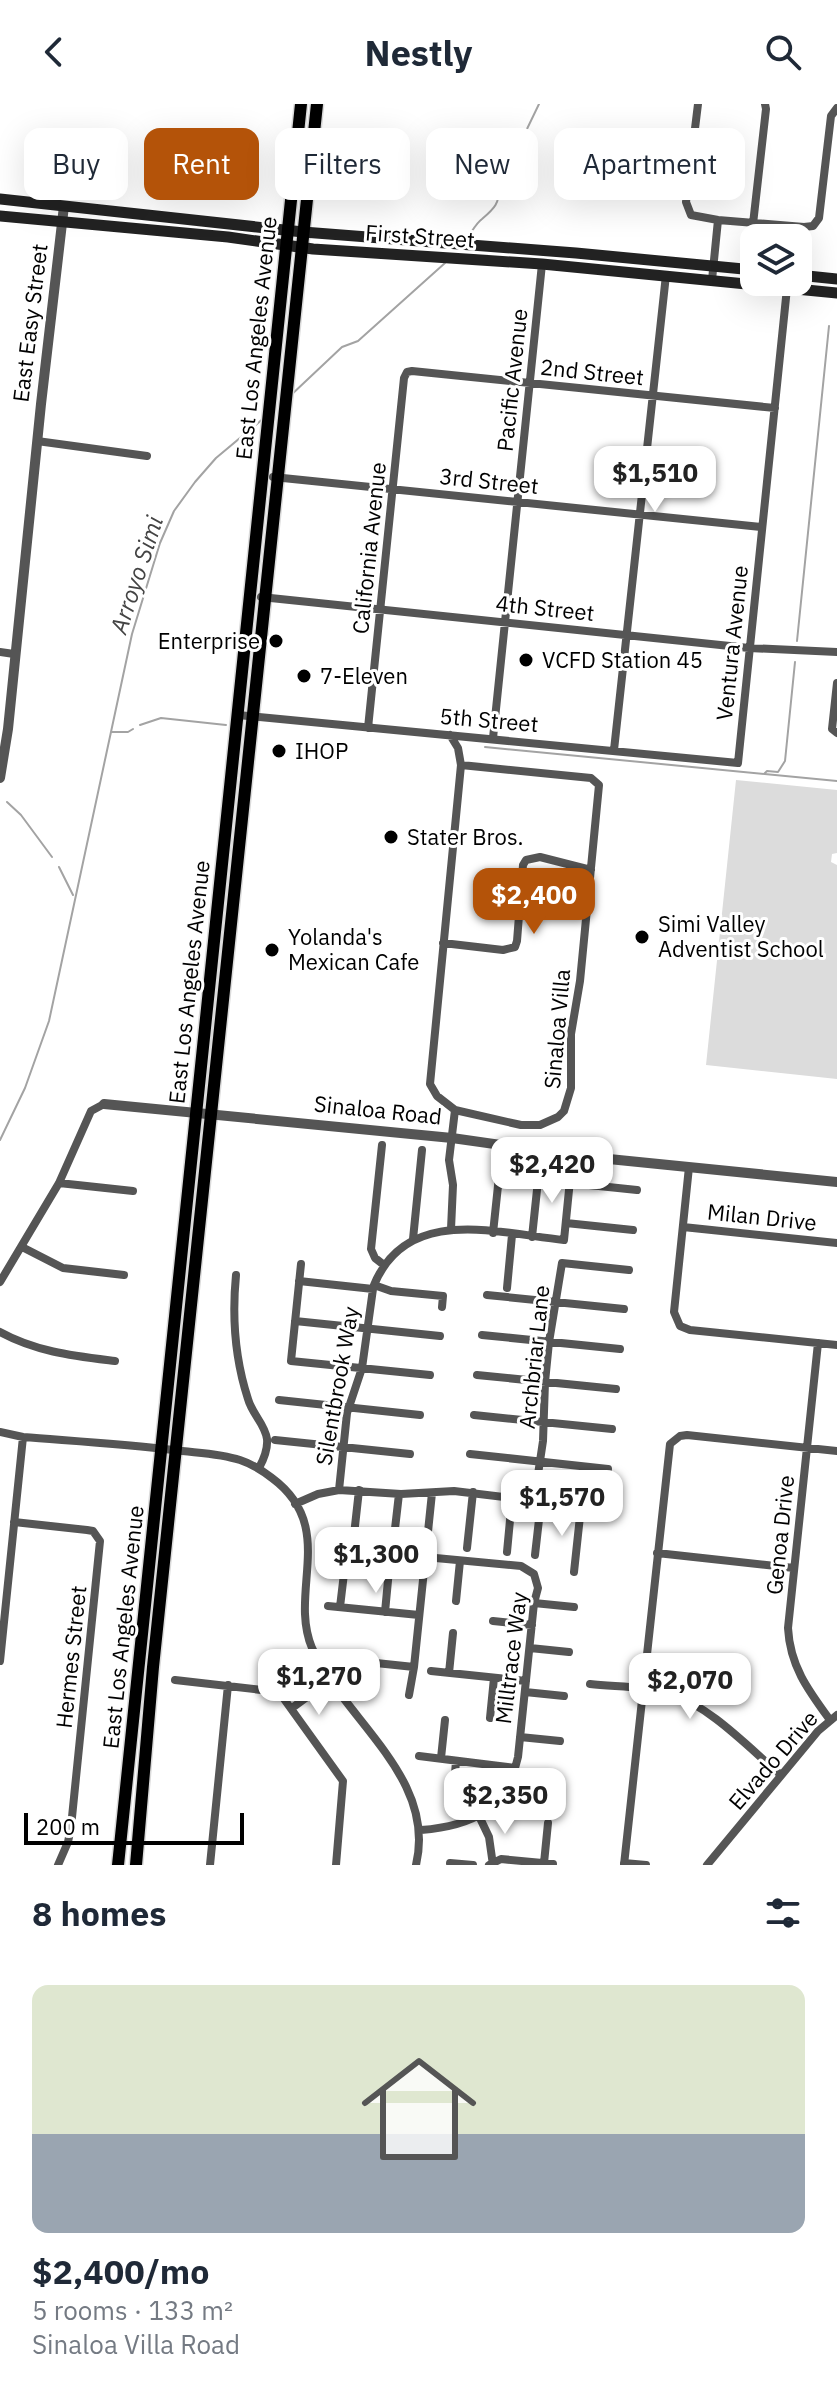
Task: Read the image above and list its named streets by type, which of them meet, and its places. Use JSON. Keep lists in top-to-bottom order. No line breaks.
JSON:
{"streets":{"main road":["First Street","East Los Angeles Avenue"],"street":["East Easy Street","2nd Street","Pacific Avenue","3rd Street","California Avenue","4th Street","Ventura Avenue","5th Street","Sinaloa Villa","Sinaloa Road","Milan Drive","Archbriar Lane","Silentbrook Way","Genoa Drive","Hermes Street","Milltrace Way","Elvado Drive"]},"crossings":[["First Street","East Easy Street"],["First Street","East Los Angeles Avenue"],["First Street","Pacific Avenue"],["East Los Angeles Avenue","3rd Street"],["East Los Angeles Avenue","4th Street"],["East Los Angeles Avenue","5th Street"],["East Los Angeles Avenue","Sinaloa Road"],["2nd Street","Pacific Avenue"],["2nd Street","California Avenue"],["2nd Street","Ventura Avenue"],["Pacific Avenue","3rd Street"],["Pacific Avenue","4th Street"],["Pacific Avenue","5th Street"],["3rd Street","California Avenue"],["3rd Street","Ventura Avenue"],["California Avenue","4th Street"],["California Avenue","5th Street"],["4th Street","Ventura Avenue"],["Ventura Avenue","5th Street"],["Genoa Drive","Elvado Drive"]],"water":["Arroyo Simi"],"places":["Enterprise","VCFD Station 45","7-Eleven","IHOP","Stater Bros.","Simi Valley Adventist School","Yolanda's Mexican Cafe"],"scale_bar":"200 m","page":{"header":"Nestly","chip":["Buy","Rent","Filters","New","Apartment"],"price":["$1,510","$2,400","$2,420","$1,570","$1,300","$1,270","$2,070","$2,350"],"scale":"200 m","heading":"8 homes","list":[{"name":"$2,400/mo","note":"5 rooms · 133 m² · Sinaloa Villa Road"}]}}
